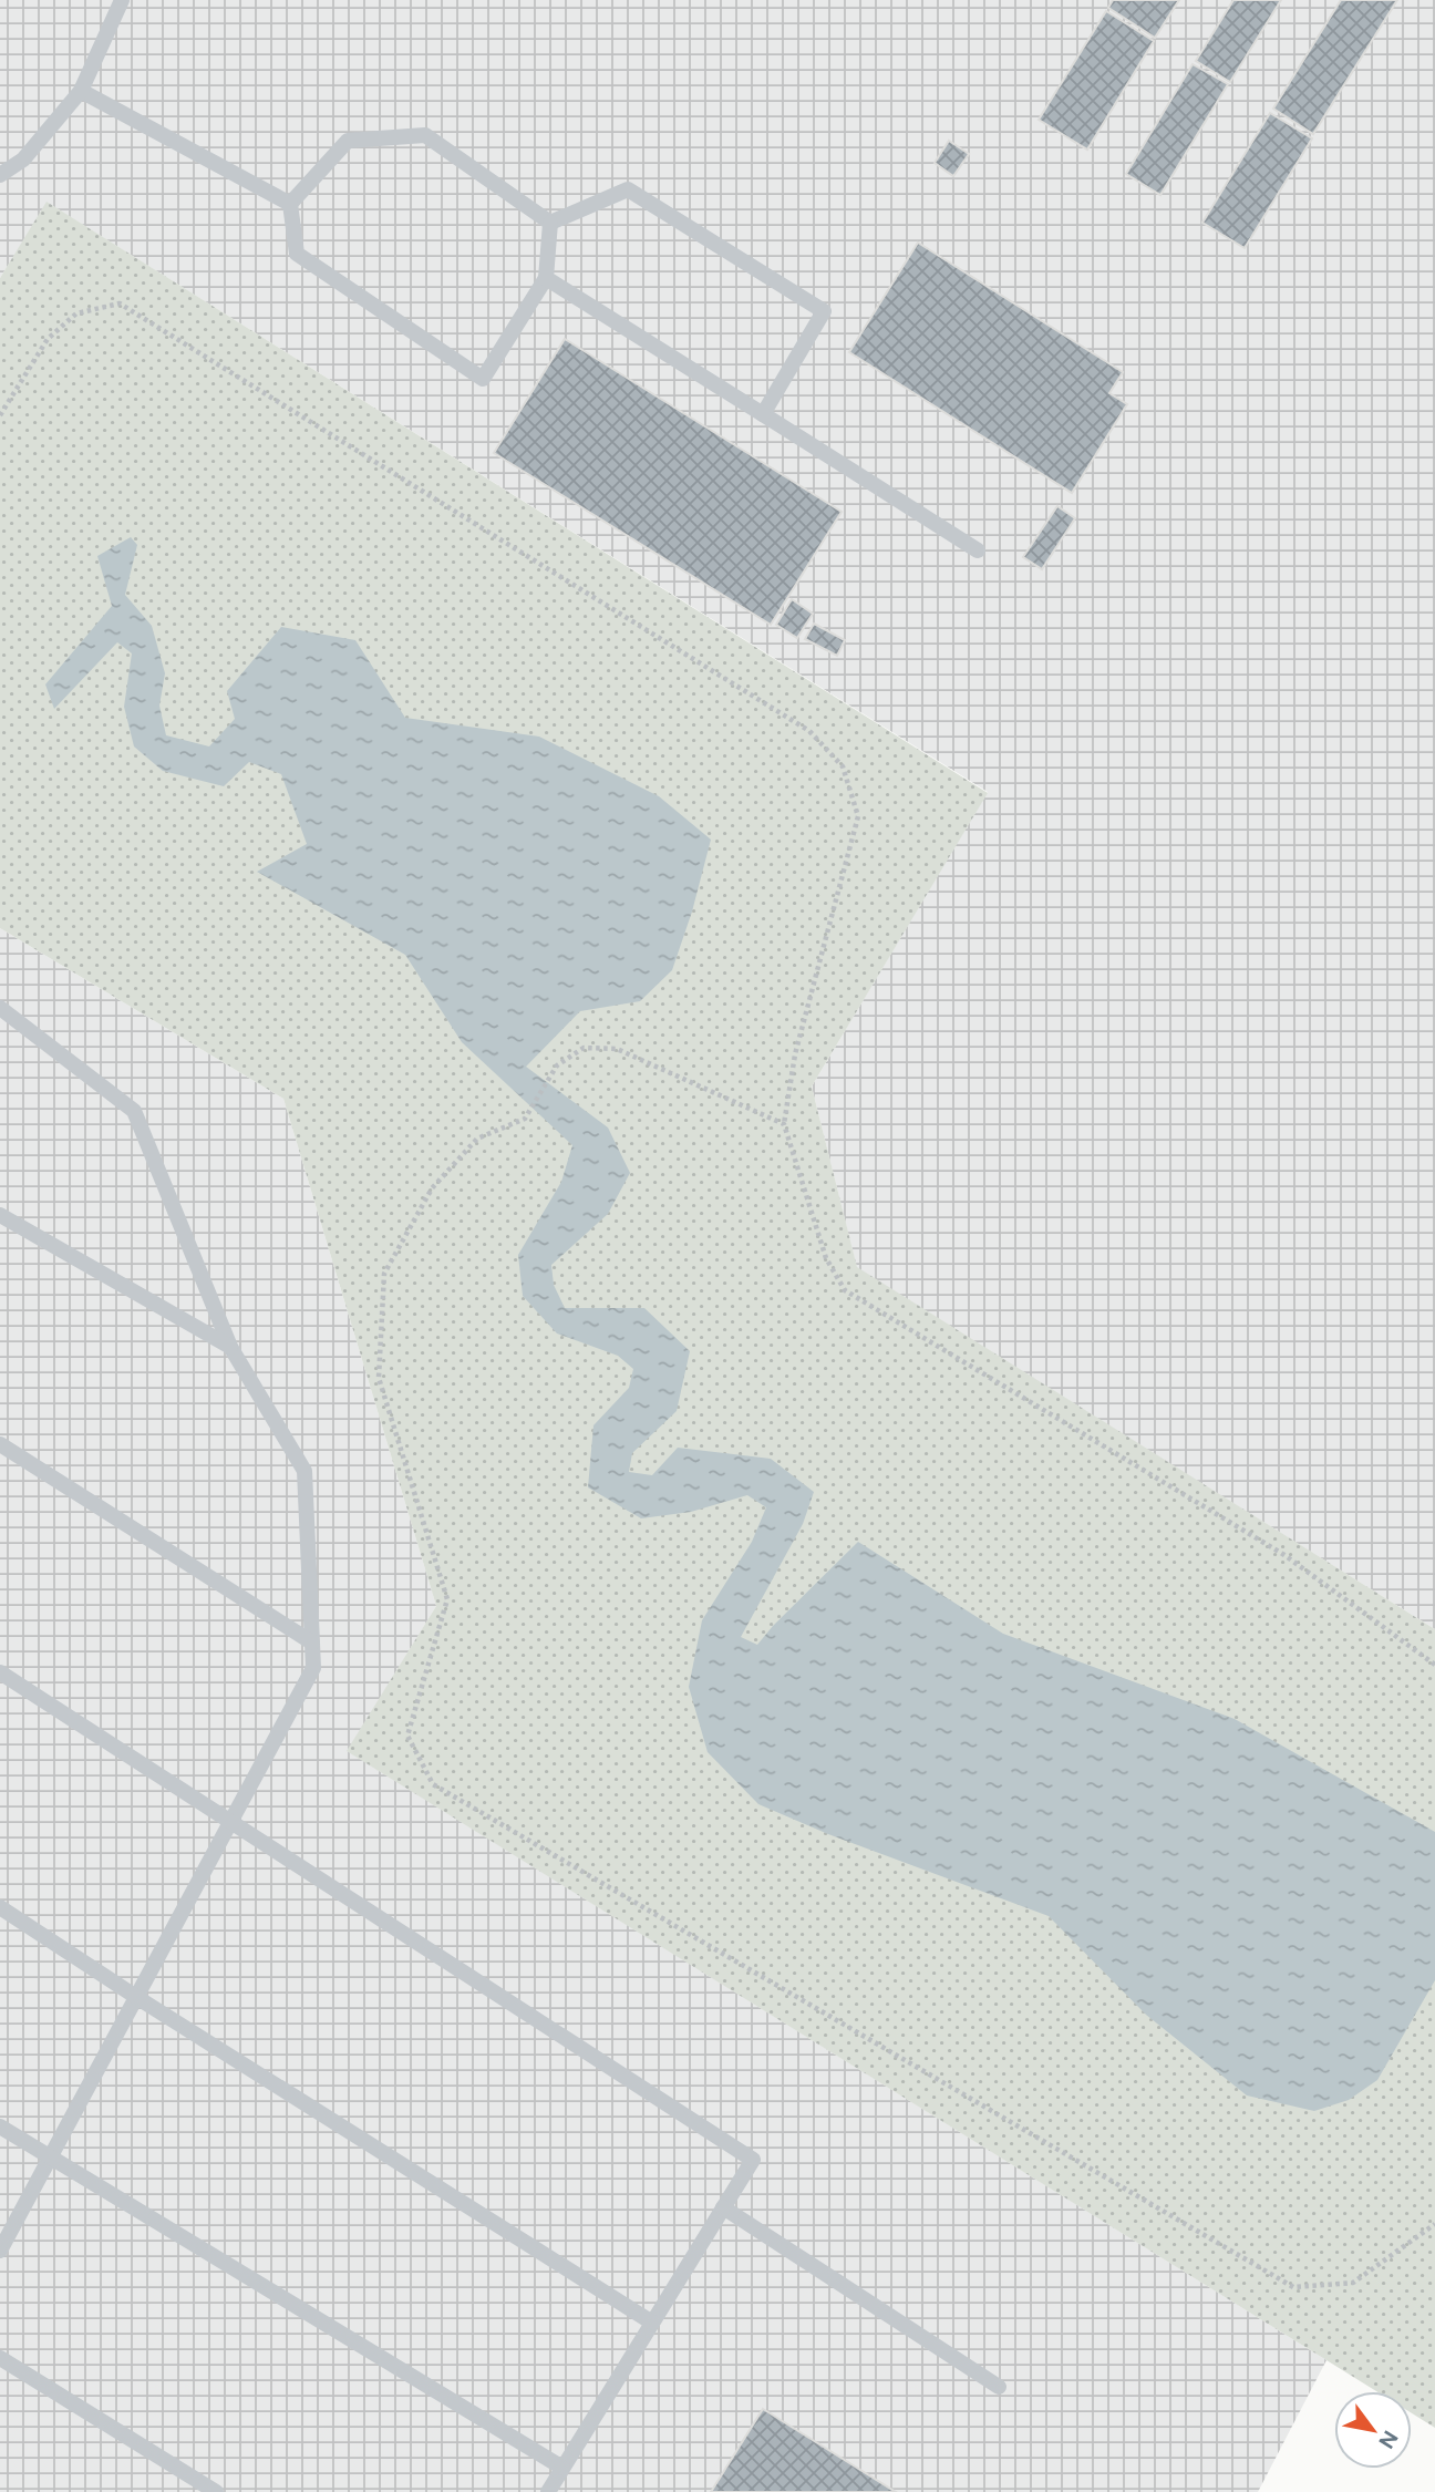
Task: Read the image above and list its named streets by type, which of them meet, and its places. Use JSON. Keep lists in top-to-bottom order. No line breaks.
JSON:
{"north":"bottom right"}
